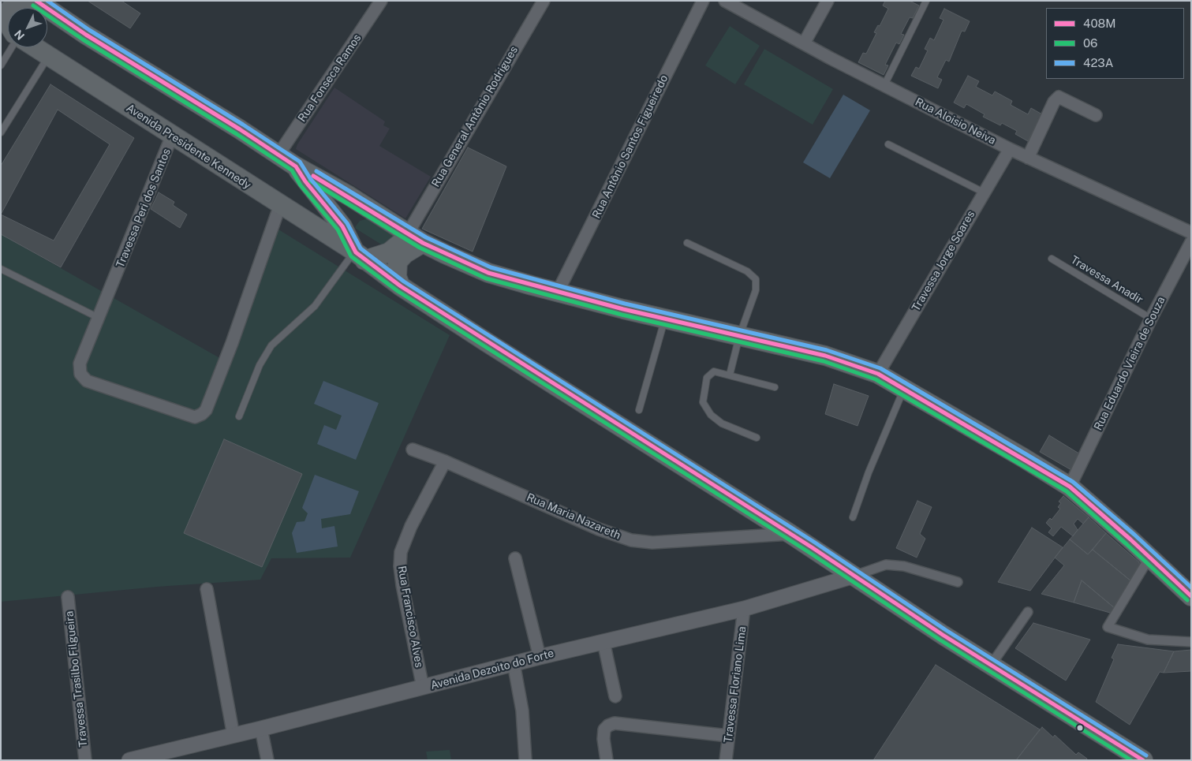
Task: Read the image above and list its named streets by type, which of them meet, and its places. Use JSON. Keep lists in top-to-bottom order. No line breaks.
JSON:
{"streets":{"main road":["Avenida Presidente Kennedy"],"street":["Rua Fonseca Ramos","Rua General Antônio Rodrigues","Rua Aloisio Neiva","Rua Antônio Santos Figueiredo","Travessa Peri dos Santos","Travessa Jorge Soares","Rua Eduardo Vieira de Souza","Rua Maria Nazareth","Rua Francisco Alves","Avenida Dezoito do Forte","Travessa Trasilbo Filgueira","Travessa Floriano Lima"],"lane":["Travessa Anadir"]},"crossings":[["Rua Aloisio Neiva","Travessa Jorge Soares"],["Avenida Presidente Kennedy","Travessa Peri dos Santos"],["Avenida Presidente Kennedy","Rua Maria Nazareth"],["Avenida Presidente Kennedy","Avenida Dezoito do Forte"],["Travessa Anadir","Rua Eduardo Vieira de Souza"],["Rua Maria Nazareth","Rua Francisco Alves"],["Rua Francisco Alves","Avenida Dezoito do Forte"],["Avenida Dezoito do Forte","Travessa Floriano Lima"]],"lines":["transit line 408M","transit line 423A","transit line 06"],"legend":["408M","06","423A"],"north":"bottom left"}
